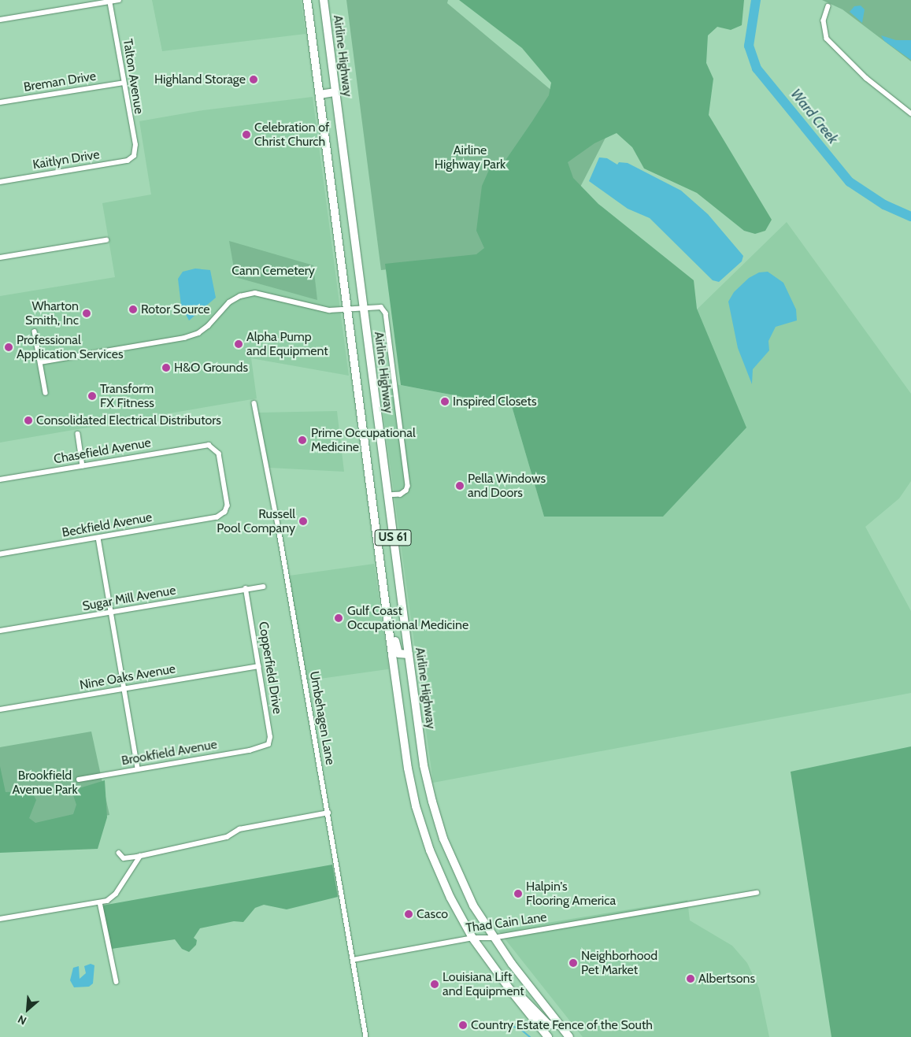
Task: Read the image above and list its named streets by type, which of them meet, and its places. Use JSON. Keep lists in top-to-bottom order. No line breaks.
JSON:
{"streets":{"highway":["Airline Highway","US 61"],"street":["Talton Avenue","Breman Drive","Kaitlyn Drive","Chasefield Avenue","Beckfield Avenue","Sugar Mill Avenue","Copperfield Drive","Nine Oaks Avenue","Umbehagen Lane","Brookfield Avenue","Thad Cain Lane"]},"crossings":[["Airline Highway","Thad Cain Lane"],["Talton Avenue","Breman Drive"],["Talton Avenue","Kaitlyn Drive"],["Chasefield Avenue","Beckfield Avenue"],["US 61","Thad Cain Lane"],["Sugar Mill Avenue","Copperfield Drive"],["Copperfield Drive","Nine Oaks Avenue"],["Copperfield Drive","Brookfield Avenue"],["Umbehagen Lane","Thad Cain Lane"]],"water":["Ward Creek"],"parks":["Airline Highway Park","Cann Cemetery","Brookfield Avenue Park"],"places":["Highland Storage","Celebration of Christ Church","Rotor Source","Wharton Smith, Inc","Alpha Pump and Equipment","Professional Application Services","H&O Grounds","Transform FX Fitness","Inspired Closets","Consolidated Electrical Distributors","Prime Occupational Medicine","Pella Windows and Doors","Russell Pool Company","Gulf Coast Occupational Medicine","Halpin's Flooring America","Casco","Neighborhood Pet Market","Albertsons","Louisiana Lift and Equipment","Country Estate Fence of the South"],"north":"bottom left"}
